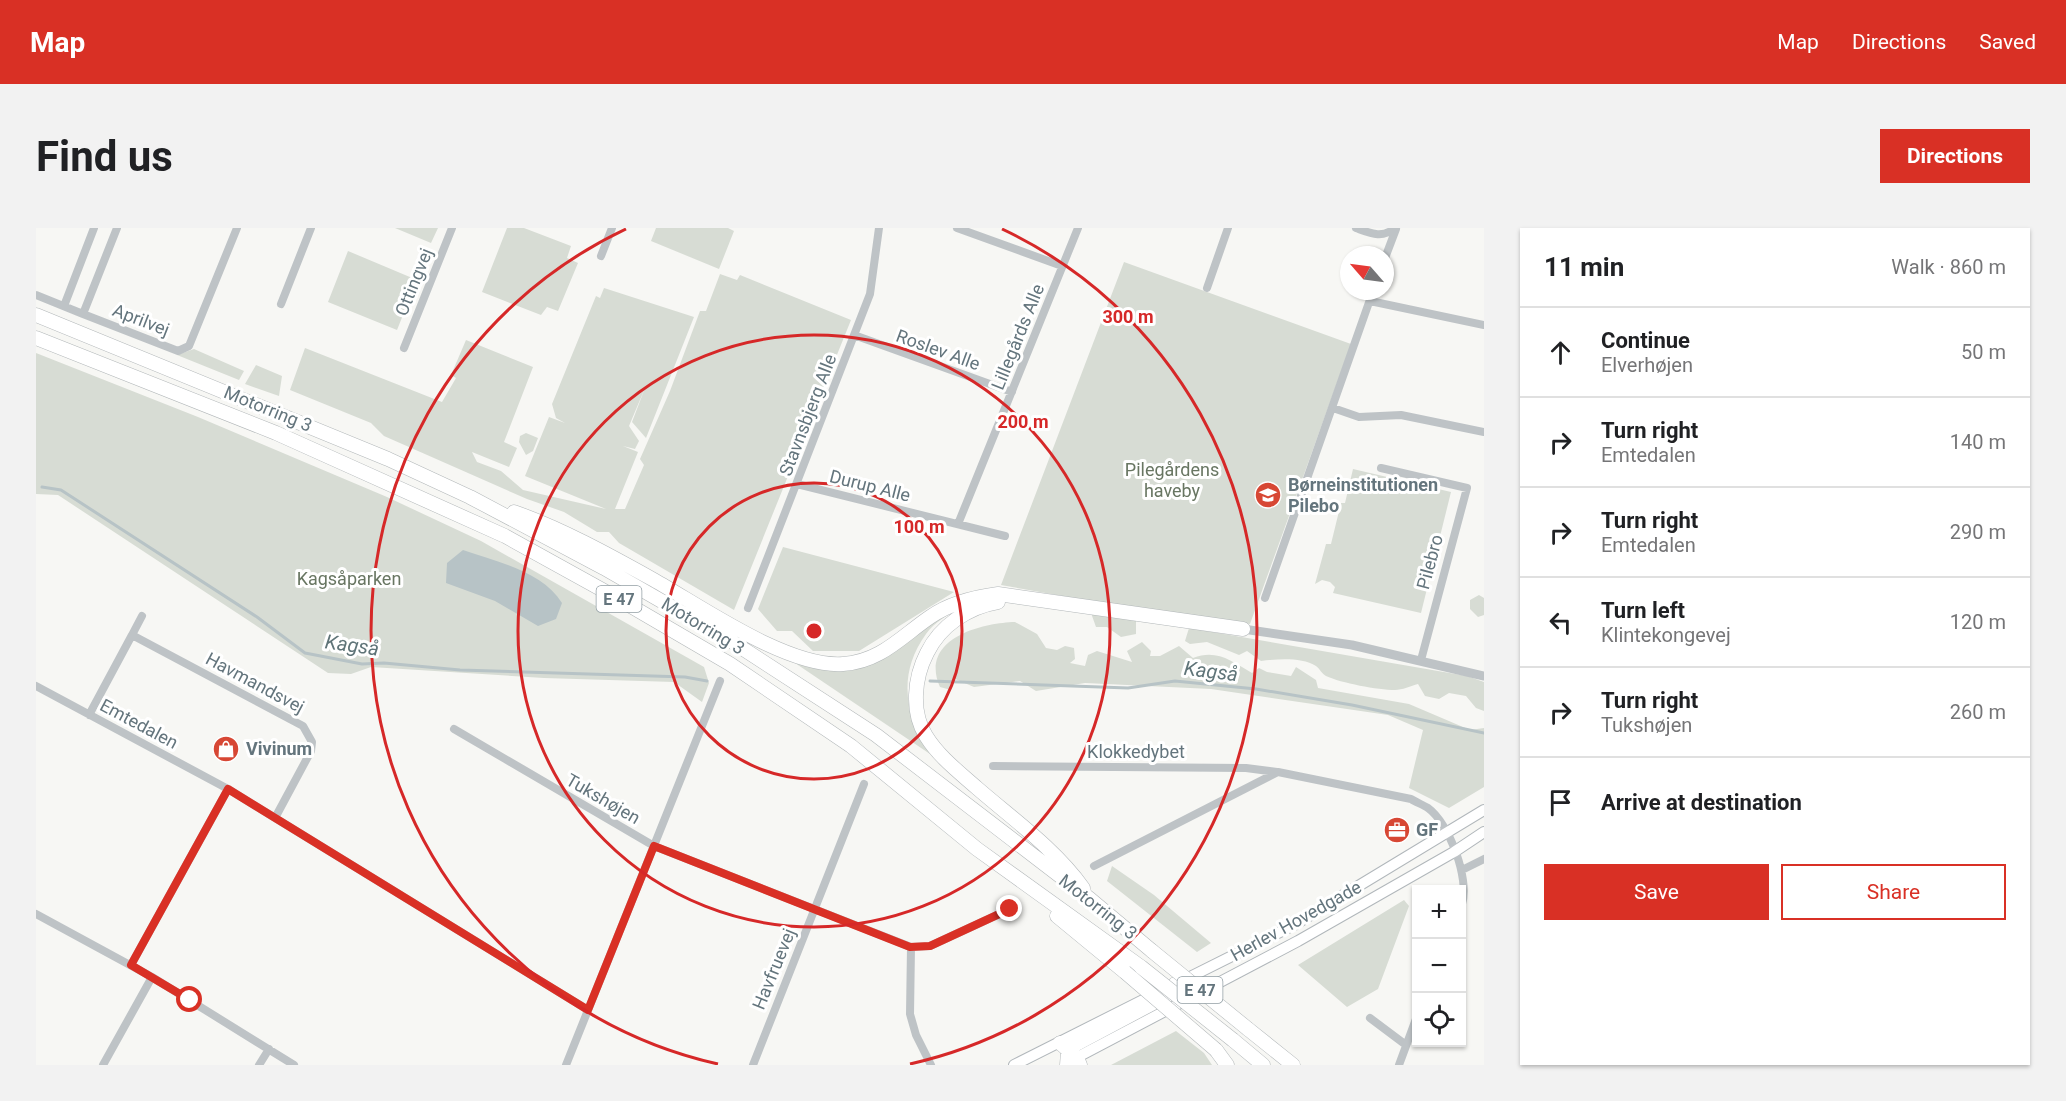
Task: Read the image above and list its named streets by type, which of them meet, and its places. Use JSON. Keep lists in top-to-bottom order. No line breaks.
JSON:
{"streets":{"highway":["Motorring 3","E 47"],"main road":["Herlev Hovedgade"],"street":["Ottingvej","Aprilvej","Lillegårds Alle","Roslev Alle","Stavnsbjerg Alle","Durup Alle","Pilebro","Havmandsvej","Emtedalen","Klokkedybet","Tukshøjen","Havfruevej"]},"crossings":[["Lillegårds Alle","Roslev Alle"],["Lillegårds Alle","Durup Alle"],["Roslev Alle","Stavnsbjerg Alle"],["Stavnsbjerg Alle","Durup Alle"],["Havmandsvej","Emtedalen"],["Klokkedybet","Herlev Hovedgade"],["Tukshøjen","Havfruevej"]],"water":["Kagså"],"parks":["Pilegårdens haveby","Kagsåparken"],"places":{"school or university":["Børneinstitutionen Pilebo"],"shop":["Vivinum"],"office":["GF"]},"north":"top left","page":{"header":"Map","nav":["Map","Directions","Saved"],"buttons":["Directions",["Save","Share"]],"title":"Find us","heading":["11 min","Walk · 860 m"],"list":[["Continue","Elverhøjen","50 m"],["Turn right","Emtedalen","140 m"],["Turn right","Emtedalen","290 m"],["Turn left","Klintekongevej","120 m"],["Turn right","Tukshøjen","260 m"],"Arrive at destination"],"map_buttons":["+","−"]},"rings":["300 m","200 m","100 m"]}
